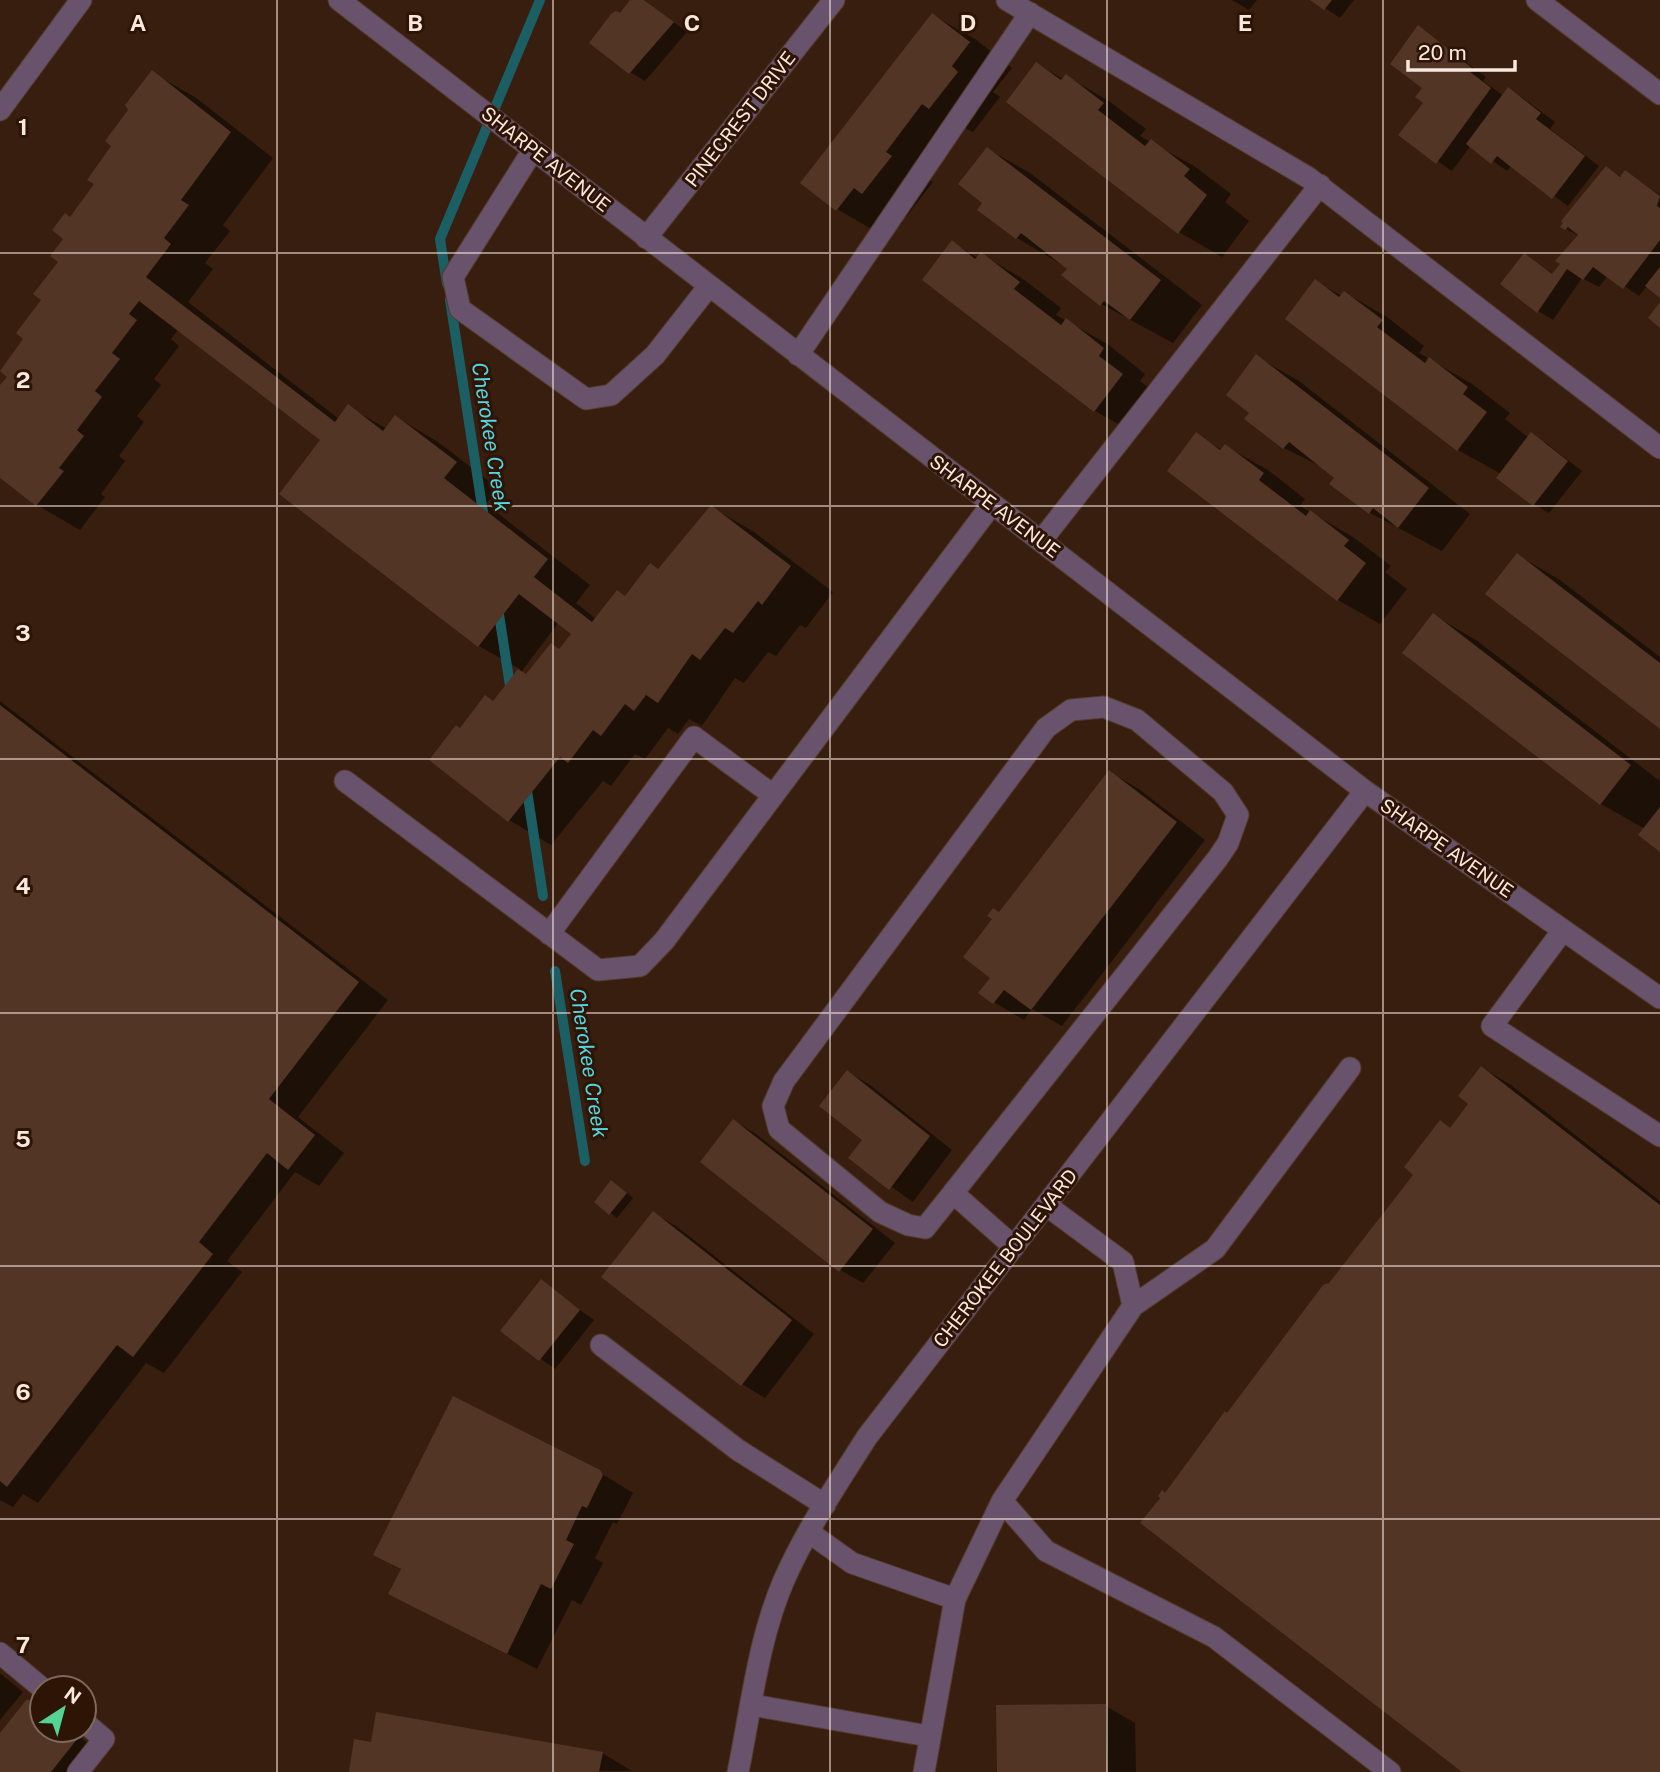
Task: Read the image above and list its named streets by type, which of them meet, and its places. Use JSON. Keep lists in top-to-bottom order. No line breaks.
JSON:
{"streets":{"street":["PINECREST DRIVE","SHARPE AVENUE","CHEROKEE BOULEVARD"]},"crossings":[["PINECREST DRIVE","SHARPE AVENUE"],["SHARPE AVENUE","CHEROKEE BOULEVARD"]],"water":["Cherokee Creek"],"scale_bar":"20 m","north":"top right","grid":{"columns":["A","B","C","D","E"],"rows":["1","2","3","4","5","6","7"]}}
